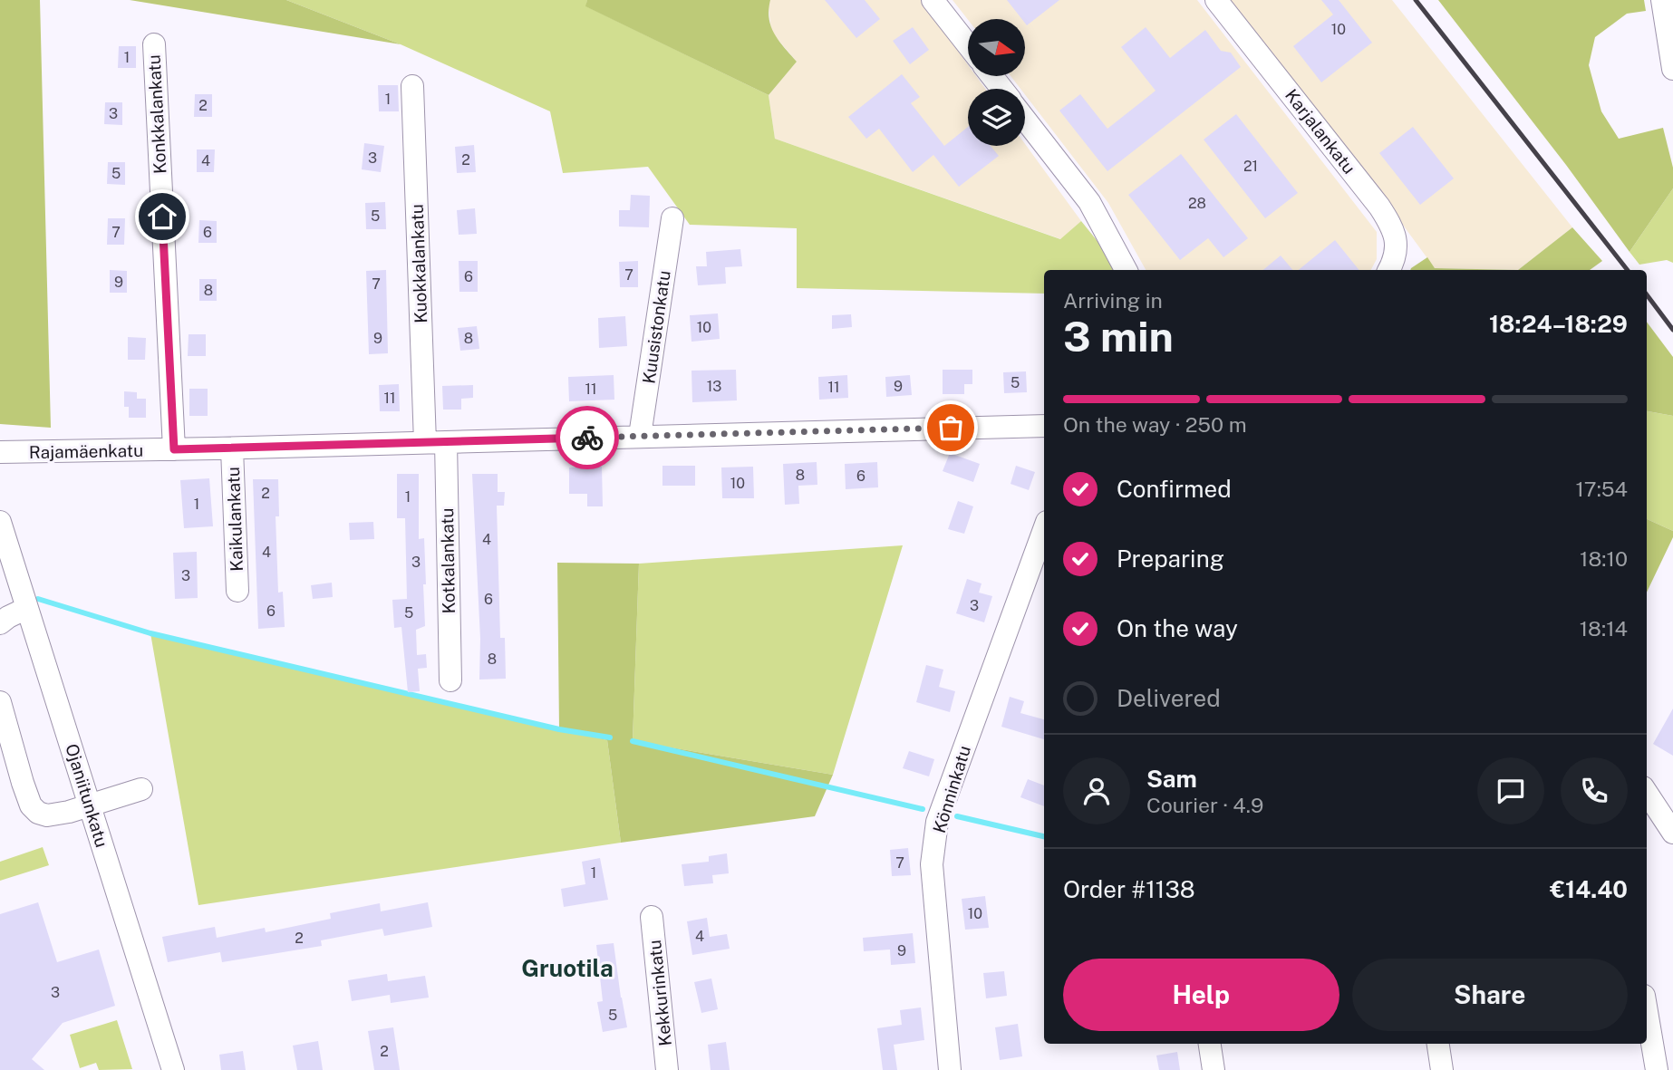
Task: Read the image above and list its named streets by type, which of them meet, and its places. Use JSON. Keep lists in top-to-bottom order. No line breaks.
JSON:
{"streets":{"street":["Konkkalankatu","Karjalankatu","Kuokkalankatu","Kuusistonkatu","Rajamäenkatu","Kaikulankatu","Kotkalankatu","Könninkatu","Ojaniitunkatu","Kekkurinkatu"]},"crossings":[["Konkkalankatu","Rajamäenkatu"],["Kuokkalankatu","Rajamäenkatu"],["Kuokkalankatu","Kotkalankatu"],["Kuusistonkatu","Rajamäenkatu"],["Rajamäenkatu","Kaikulankatu"],["Rajamäenkatu","Kotkalankatu"]],"districts":["Gruotila"],"house_numbers":["10","1","1","2","3","3","2","4","21","5","28","5","7","6","7","6","9","7","8","10","9","8","5","13","9","11","11","11","8","6","10","2","1","1","4","4","3","3","6","3","6","5","8","7","1","10","4","2","9","3","5","2"],"north":"right","page":{"heading":["3 min","Arriving in","18:24–18:29"],"panel":["Sam","Courier · 4.9","Order #1138","€14.40"],"bar":"On the way · 250 m","list":[["Confirmed","17:54"],["Preparing","18:10"],["On the way","18:14"],"Delivered"],"buttons":["Help","Share"]}}
